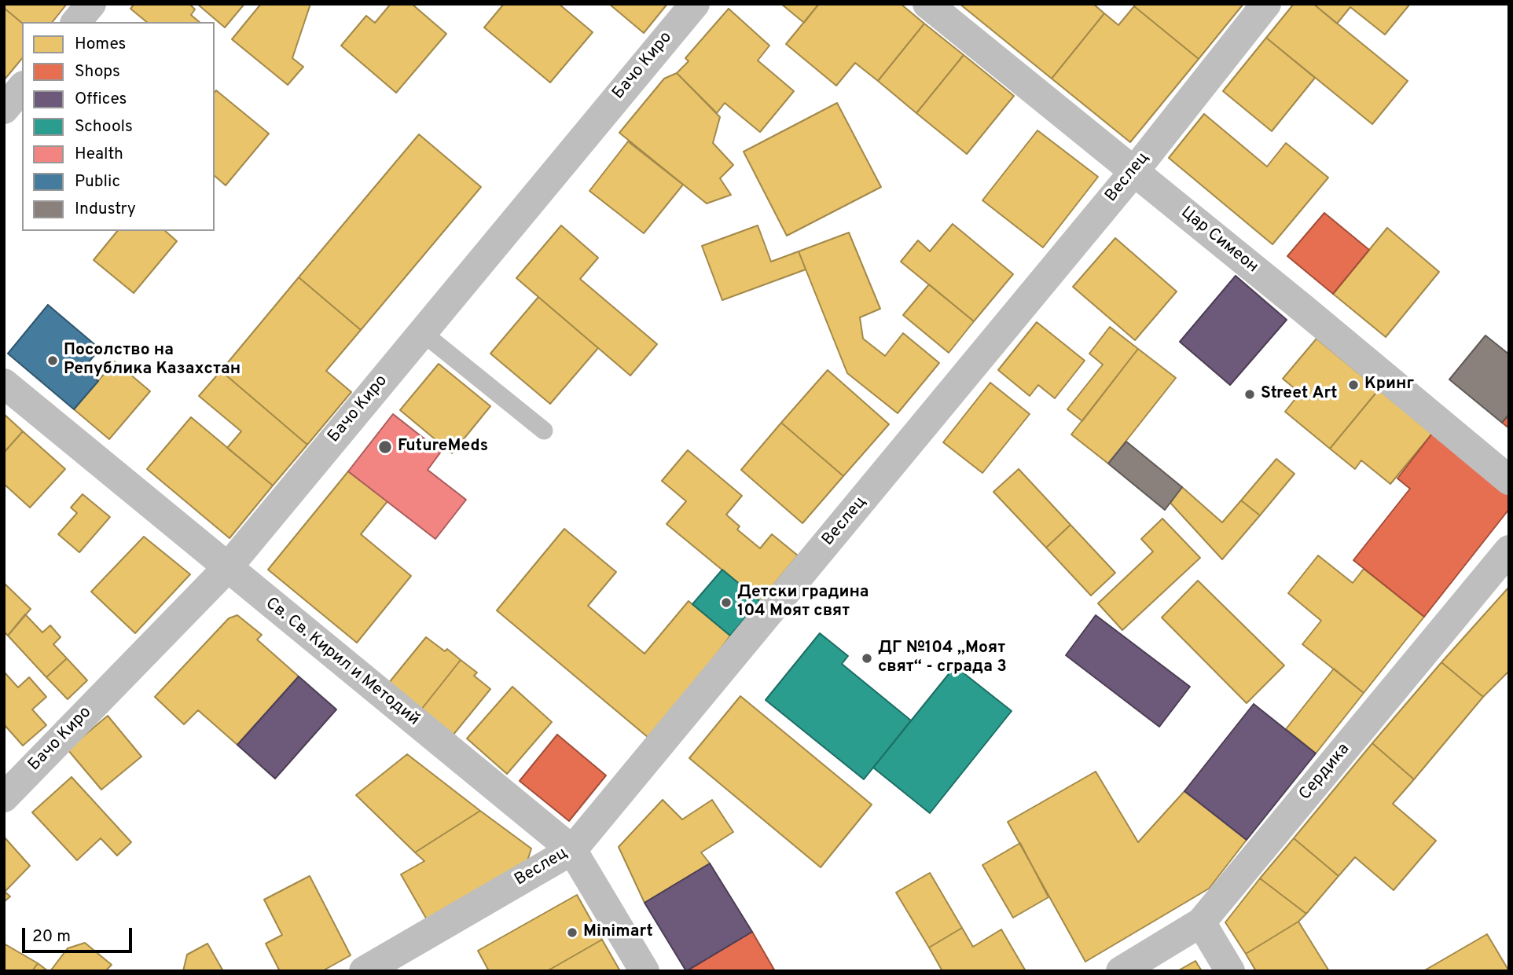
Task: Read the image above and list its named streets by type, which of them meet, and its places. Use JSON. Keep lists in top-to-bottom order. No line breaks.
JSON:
{"streets":{"street":["Бачо Киро","Веслец","Цар Симеон","Св. Св. Кирил и Методий","Сердика"]},"crossings":[["Бачо Киро","Св. Св. Кирил и Методий"],["Веслец","Цар Симеон"],["Веслец","Св. Св. Кирил и Методий"]],"places":["Посолство на Република Казахстан","Кринг","Street Art","FutureMeds","Детски градина 104 Моят свят","ДГ №104 „Моят свят“ - сграда 3","Minimart"],"legend":["Homes","Shops","Offices","Schools","Health","Public","Industry"],"scale_bar":"20 m"}
